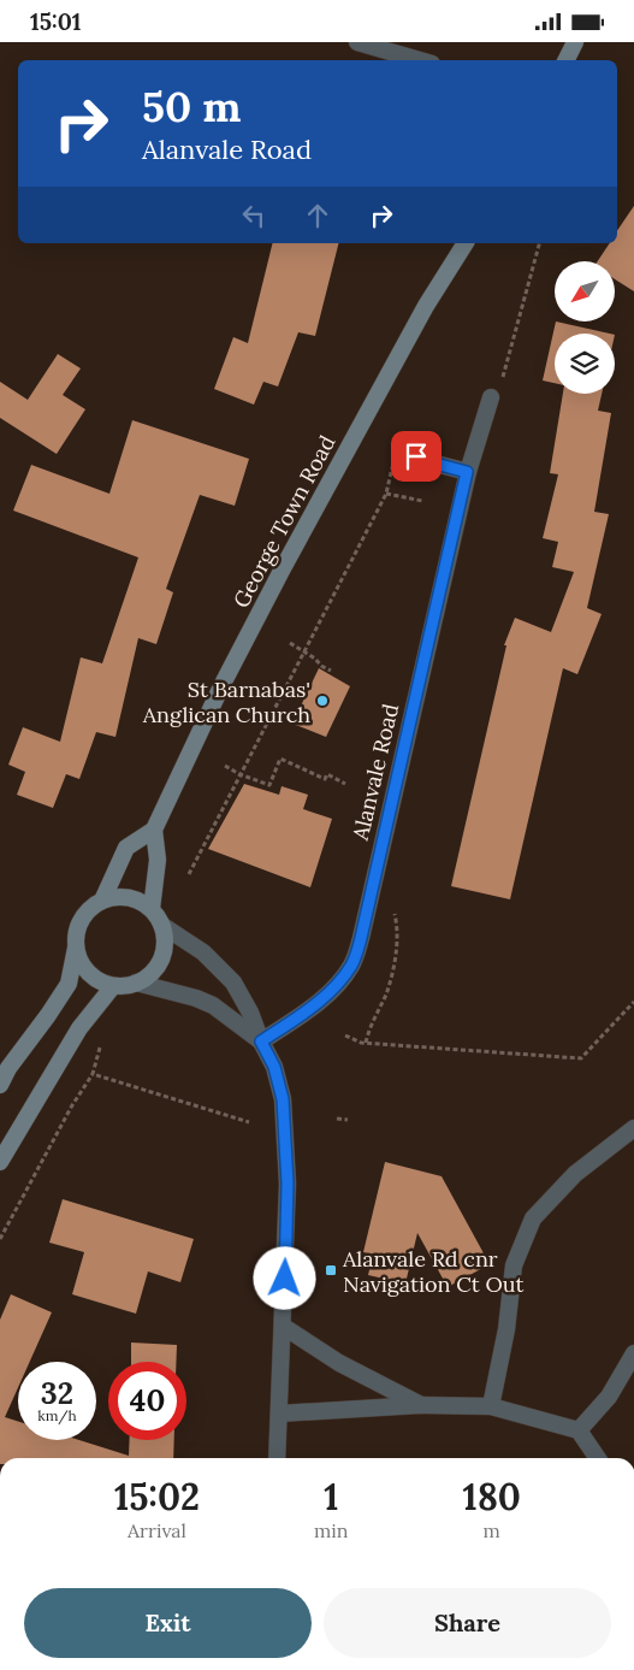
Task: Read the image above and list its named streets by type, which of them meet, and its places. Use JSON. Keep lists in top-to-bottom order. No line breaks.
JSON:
{"streets":{"main road":["George Town Road"],"street":["Alanvale Road"]},"places":{"other":["St Barnabas' Anglican Church"],"transit":["Alanvale Rd cnr Navigation Ct Out"]},"north":"bottom left","page":{"status":"15:01","turn":["50 m","Alanvale Road"],"speed":"32 km/h","limit":"40","eta":["15:02","Arrival","1","min","180","m"],"buttons":["Exit","Share"]}}
